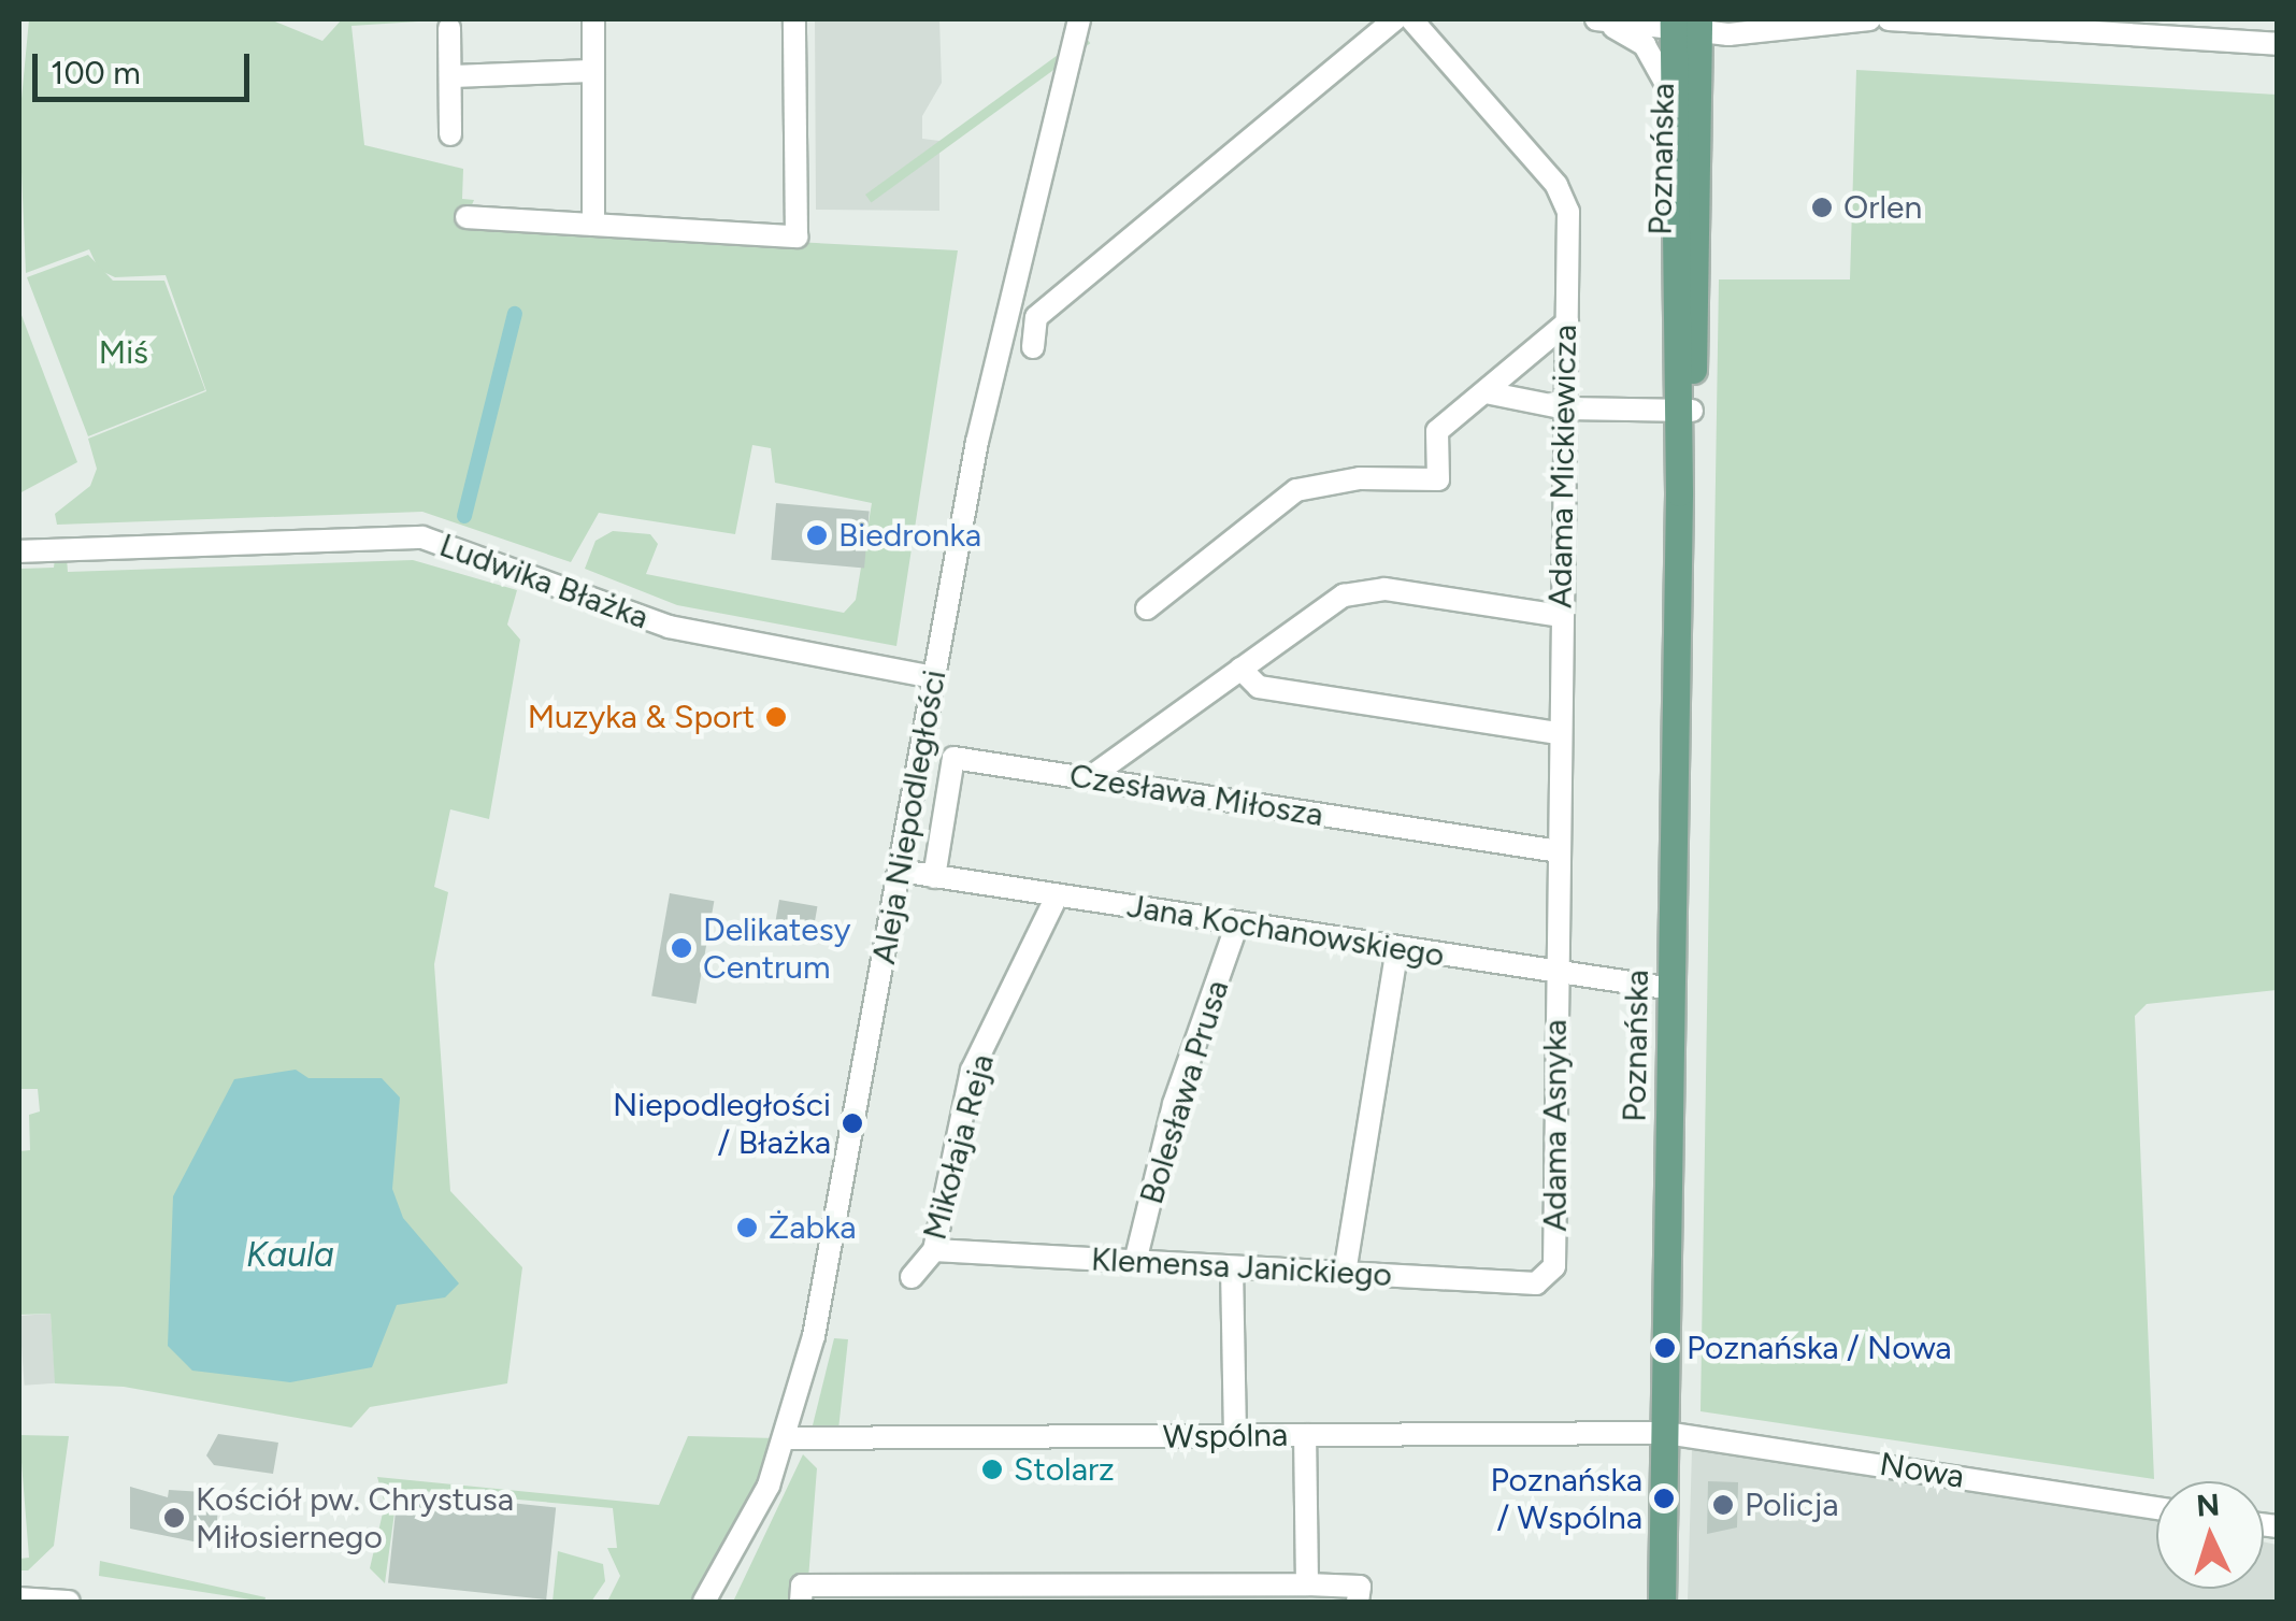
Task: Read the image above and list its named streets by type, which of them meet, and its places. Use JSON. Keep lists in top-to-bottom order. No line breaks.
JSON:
{"streets":{"main road":["Poznańska"],"street":["Adama Mickiewicza","Ludwika Błażka","Czesława Miłosza","Aleja Niepodległości","Jana Kochanowskiego","Bolesława Prusa","Adama Asnyka","Mikołaja Reja","Klemensa Janickiego","Wspólna","Nowa"]},"crossings":[["Poznańska","Jana Kochanowskiego"],["Poznańska","Wspólna"],["Poznańska","Nowa"],["Adama Mickiewicza","Czesława Miłosza"],["Adama Mickiewicza","Jana Kochanowskiego"],["Adama Mickiewicza","Adama Asnyka"],["Ludwika Błażka","Aleja Niepodległości"],["Czesława Miłosza","Jana Kochanowskiego"],["Aleja Niepodległości","Jana Kochanowskiego"],["Aleja Niepodległości","Wspólna"],["Jana Kochanowskiego","Bolesława Prusa"],["Jana Kochanowskiego","Adama Asnyka"],["Jana Kochanowskiego","Mikołaja Reja"],["Bolesława Prusa","Klemensa Janickiego"],["Adama Asnyka","Klemensa Janickiego"],["Mikołaja Reja","Klemensa Janickiego"],["Wspólna","Nowa"]],"water":["Kaula"],"parks":["Miś"],"places":["Orlen","Biedronka","Muzyka & Sport","Delikatesy Centrum","Niepodległości / Błażka","Żabka","Poznańska / Nowa","Stolarz","Poznańska / Wspólna","Policja","Kościół pw. Chrystusa Miłosiernego"],"scale_bar":"100 m","north":"top"}
